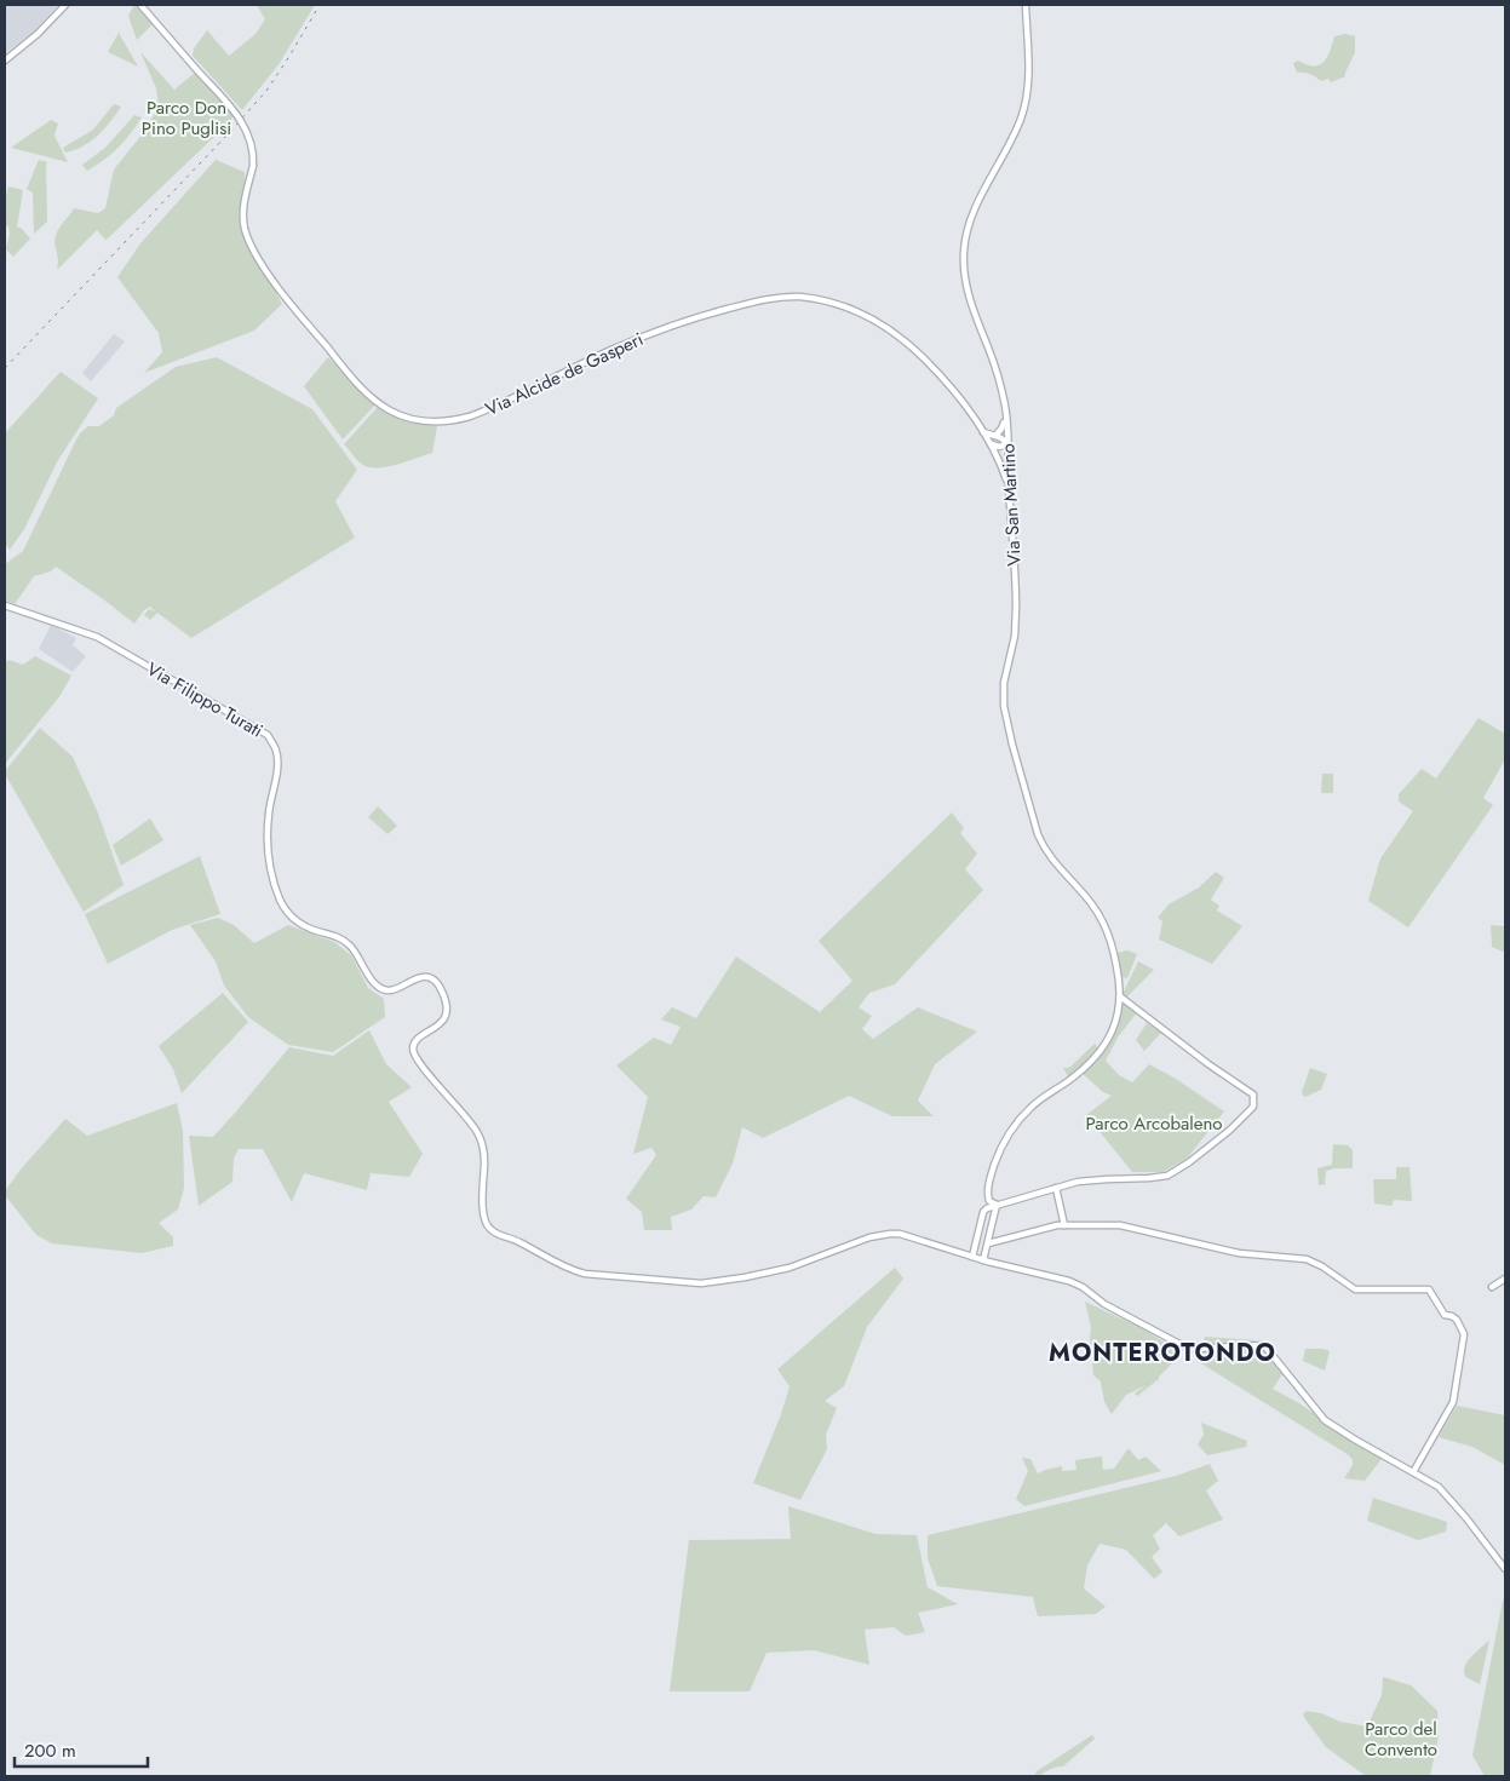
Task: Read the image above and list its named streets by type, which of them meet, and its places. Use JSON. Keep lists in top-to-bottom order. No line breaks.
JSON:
{"streets":{"main road":["Via Alcide de Gasperi","Via San Martino","Via Filippo Turati"]},"crossings":[["Via Alcide de Gasperi","Via San Martino"]],"districts":["MONTEROTONDO"],"parks":["Parco Don Pino Puglisi","Parco Arcobaleno","Parco del Convento"],"scale_bar":"200 m"}
